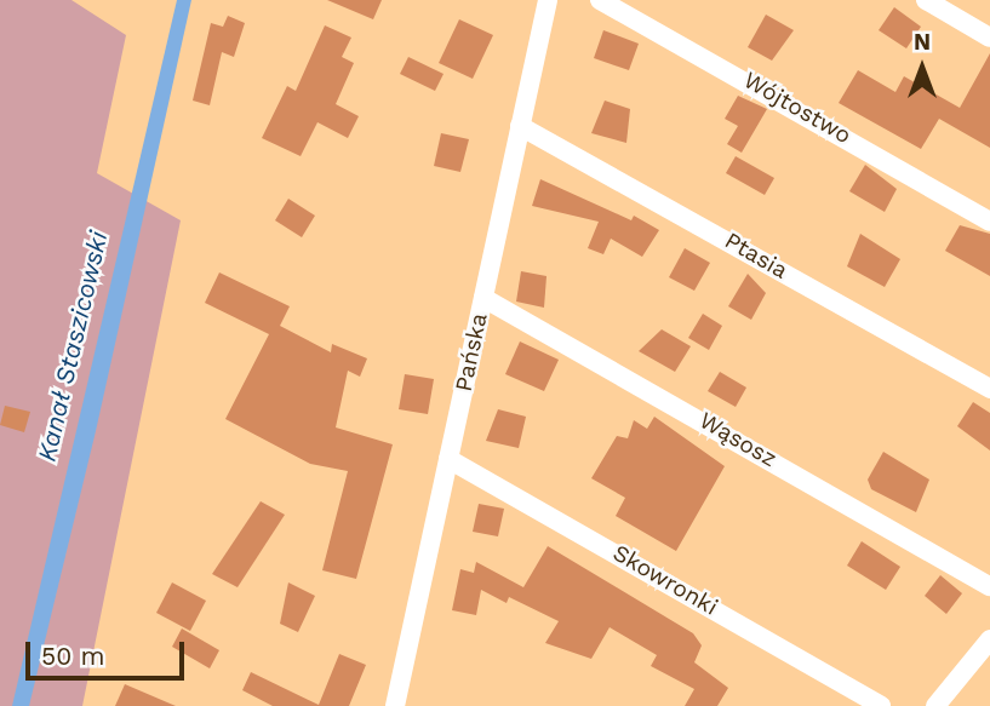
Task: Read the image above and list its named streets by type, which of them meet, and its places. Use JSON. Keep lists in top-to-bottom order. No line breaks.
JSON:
{"streets":{"street":["Wójtostwo","Ptasia","Pańska","Wąsosz","Skowronki"]},"crossings":[["Ptasia","Pańska"],["Pańska","Wąsosz"],["Pańska","Skowronki"]],"water":["Kanał Staszicowski"],"scale_bar":"50 m","north":"top"}
